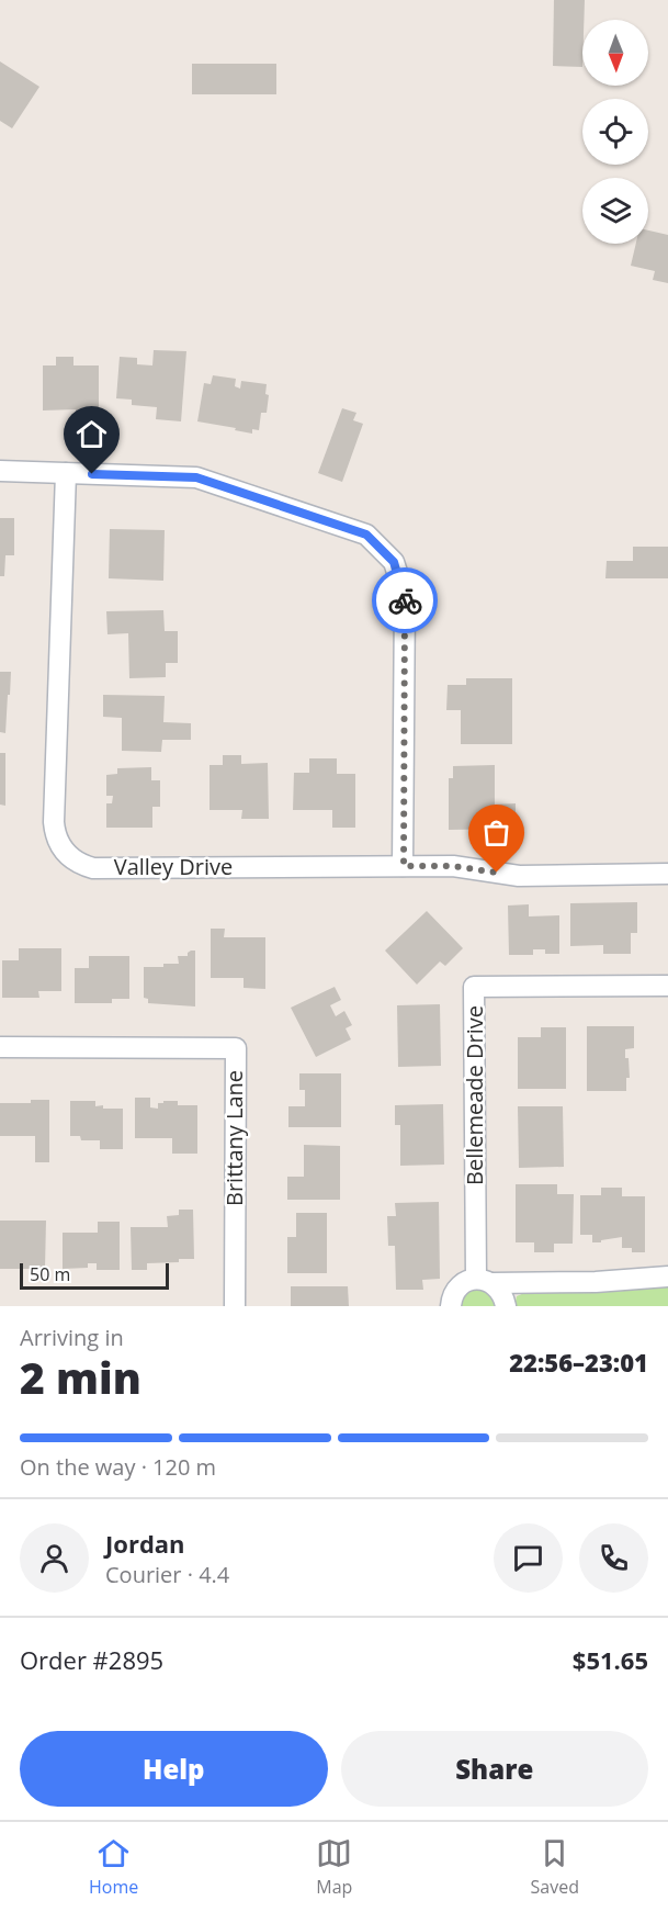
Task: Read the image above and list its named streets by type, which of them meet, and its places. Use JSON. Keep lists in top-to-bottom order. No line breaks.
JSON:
{"streets":{"street":["Valley Drive","Bellemeade Drive","Brittany Lane"]},"scale_bar":"50 m","north":"bottom","page":{"scale":"50 m","heading":["2 min","Arriving in","22:56–23:01"],"panel":["Jordan","Courier · 4.4","Order #2895","$51.65"],"bar":"On the way · 120 m","buttons":["Help","Share"],"tabs":["Home","Map","Saved"]}}
